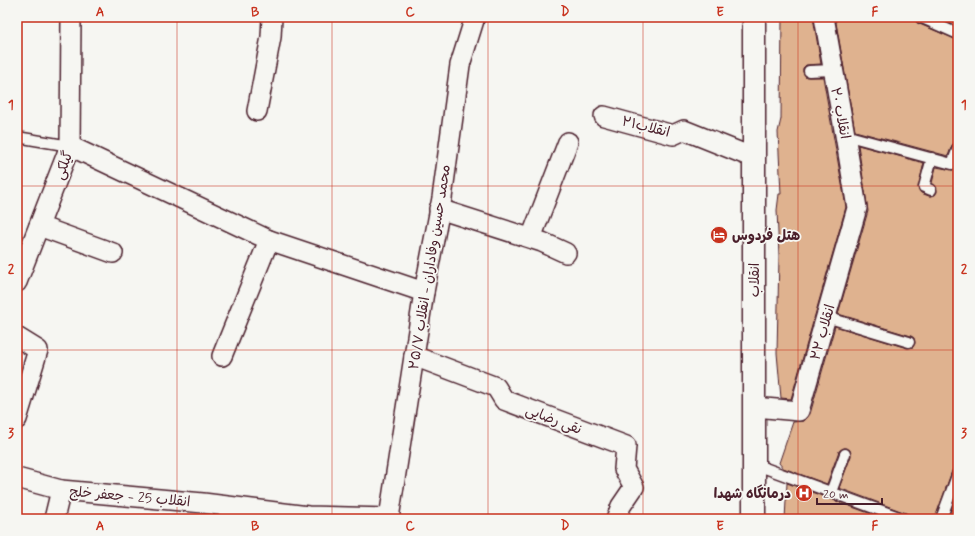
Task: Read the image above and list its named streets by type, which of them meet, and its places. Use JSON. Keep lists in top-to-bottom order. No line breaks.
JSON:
{"streets":{"main road":["انقلاب"],"street":["انقلاب ۲۰","انقلاب۲۱","گیلکی","محمد حسین وفاداران - انقلاب ۲۵/۷","انقلاب ۲۲","نقی رضایی","انقلاب 25 - جعفر خلج"]},"crossings":[["انقلاب ۲۰","انقلاب ۲۲"],["انقلاب۲۱","انقلاب"],["محمد حسین وفاداران - انقلاب ۲۵/۷","نقی رضایی"],["محمد حسین وفاداران - انقلاب ۲۵/۷","انقلاب 25 - جعفر خلج"],["انقلاب","انقلاب ۲۲"]],"places":{"hotel":["هتل فردوس"],"hospital":["درمانگاه شهدا"]},"scale_bar":"20 m","grid":{"columns":["A","B","C","D","E","F"],"rows":["1","2","3"]}}
